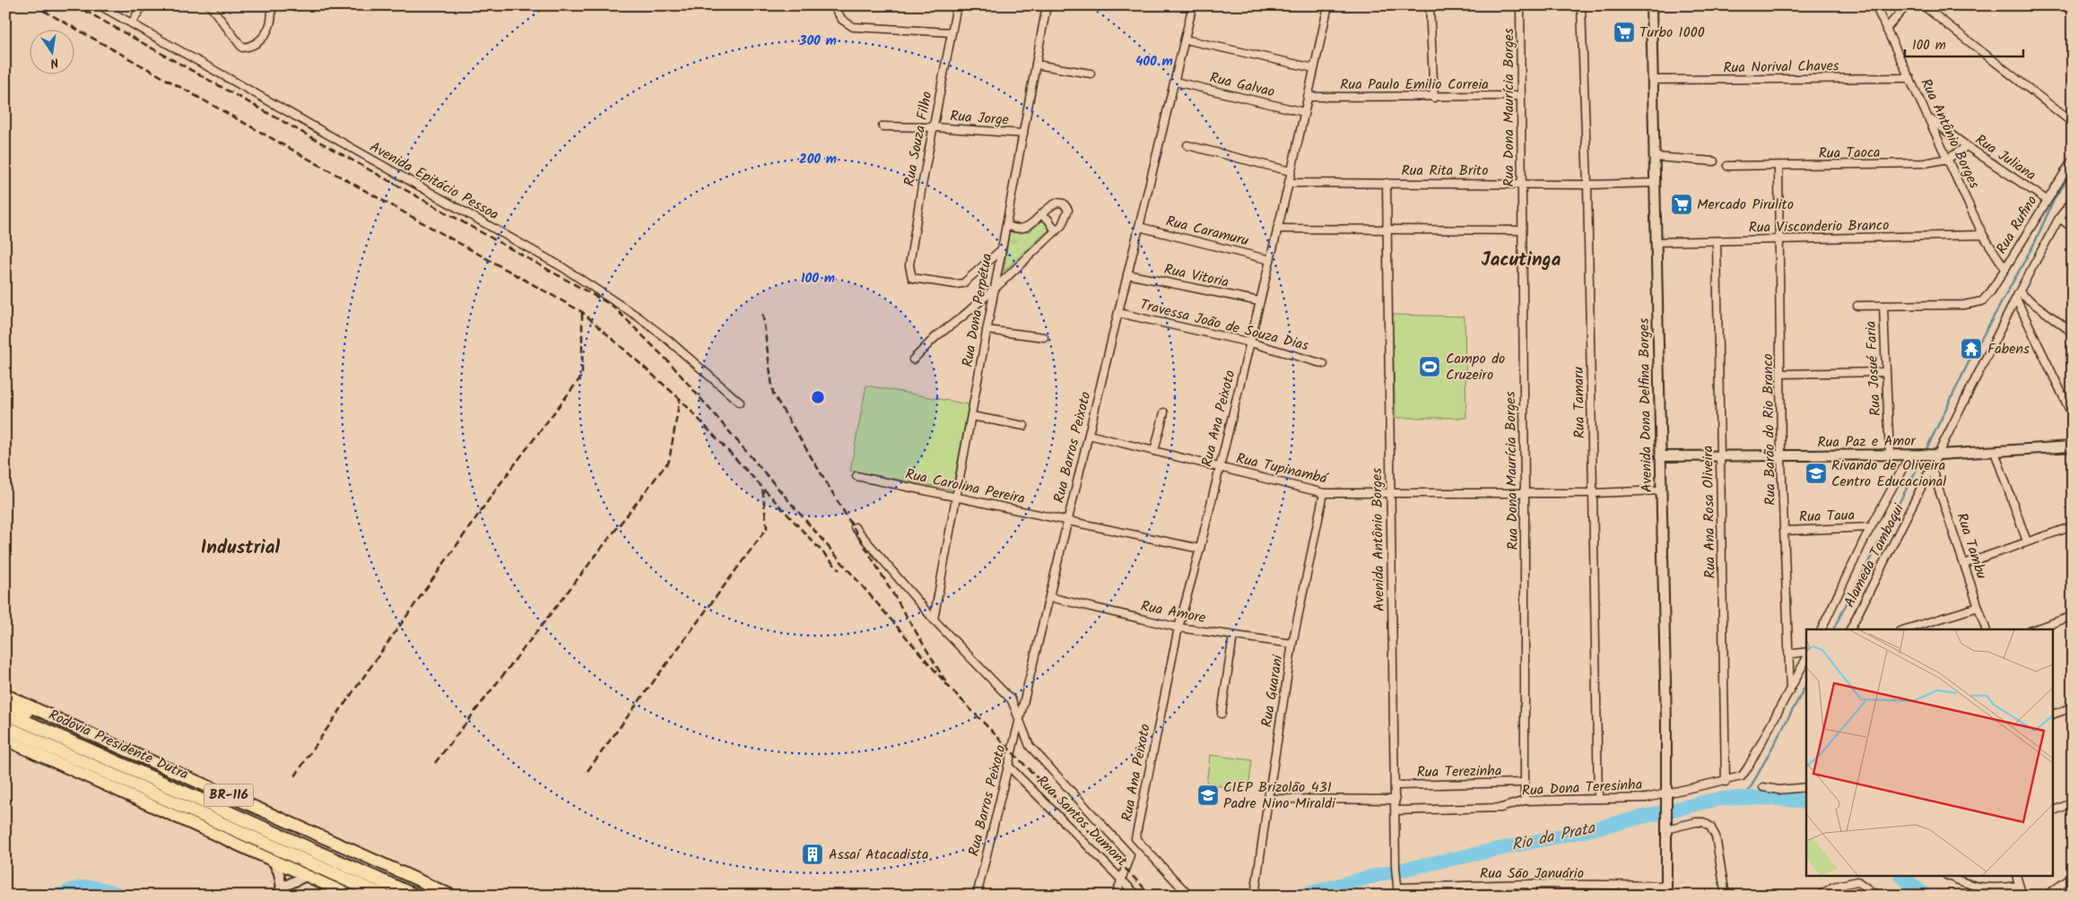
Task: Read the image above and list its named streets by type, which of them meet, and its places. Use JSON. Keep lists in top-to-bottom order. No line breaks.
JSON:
{"streets":{"highway":["Rodovia Presidente Dutra","BR-116"],"street":["Rua Norival Chaves","Rua Paulo Emilio Correia","Rua Galvao","Rua Dona Maurícia Borges","Rua Jorge","Rua Antônio Borges","Rua Souza Filho","Rua Taoca","Rua Juliana","Rua Rita Brito","Avenida Epitácio Pessoa","Rua Rufino","Rua Visconderio Branco","Rua Caramuru","Rua Vitoria","Rua Dona Perpétua","Travessa João de Souza Dias","Rua Josué Faria","Rua Tamaru","Avenida Dona Delfina Borges","Rua Ana Peixoto","Rua Barão do Rio Branco","Rua Paz e Amor","Rua Barros Peixoto","Rua Tupinambá","Rua Carolina Pereira","Rua Ana Rosa Oliveira","Rua Taua","Avenida Antônio Borges","Rua Tambu","Alameda Tambaqui","Rua Amore","Rua Guarani","Rua Terezinha","Rua Dona Teresinha","Rua Santos Dumont","Rua Sāo Januário"]},"crossings":[["Rua Norival Chaves","Rua Antônio Borges"],["Rua Norival Chaves","Avenida Dona Delfina Borges"],["Rua Paulo Emilio Correia","Rua Dona Maurícia Borges"],["Rua Paulo Emilio Correia","Rua Ana Peixoto"],["Rua Galvao","Rua Ana Peixoto"],["Rua Galvao","Rua Barros Peixoto"],["Rua Dona Maurícia Borges","Rua Rita Brito"],["Rua Dona Maurícia Borges","Rua Tupinambá"],["Rua Dona Maurícia Borges","Rua Terezinha"],["Rua Dona Maurícia Borges","Rua Dona Teresinha"],["Rua Jorge","Rua Souza Filho"],["Rua Jorge","Rua Dona Perpétua"],["Rua Antônio Borges","Rua Taoca"],["Rua Antônio Borges","Rua Juliana"],["Rua Antônio Borges","Rua Rufino"],["Rua Antônio Borges","Rua Visconderio Branco"],["Rua Souza Filho","Rua Dona Perpétua"],["Rua Taoca","Rua Juliana"],["Rua Taoca","Rua Barão do Rio Branco"],["Rua Juliana","Rua Rufino"],["Rua Rita Brito","Rua Tamaru"],["Rua Rita Brito","Avenida Dona Delfina Borges"],["Rua Rita Brito","Rua Ana Peixoto"],["Rua Rita Brito","Avenida Antônio Borges"],["Rua Rufino","Rua Josué Faria"],["Rua Visconderio Branco","Avenida Dona Delfina Borges"],["Rua Visconderio Branco","Rua Barão do Rio Branco"],["Rua Visconderio Branco","Rua Ana Rosa Oliveira"],["Rua Caramuru","Rua Ana Peixoto"],["Rua Caramuru","Rua Barros Peixoto"],["Rua Vitoria","Rua Ana Peixoto"],["Rua Vitoria","Rua Barros Peixoto"],["Rua Dona Perpétua","Rua Carolina Pereira"],["Travessa João de Souza Dias","Rua Ana Peixoto"],["Travessa João de Souza Dias","Rua Barros Peixoto"],["Rua Josué Faria","Rua Paz e Amor"],["Rua Tamaru","Rua Tupinambá"],["Rua Tamaru","Rua Dona Teresinha"],["Avenida Dona Delfina Borges","Rua Paz e Amor"],["Avenida Dona Delfina Borges","Rua Tupinambá"],["Avenida Dona Delfina Borges","Rua Dona Teresinha"],["Avenida Dona Delfina Borges","Rua Sāo Januário"],["Rua Ana Peixoto","Rua Tupinambá"],["Rua Ana Peixoto","Rua Carolina Pereira"],["Rua Ana Peixoto","Rua Amore"],["Rua Barão do Rio Branco","Rua Paz e Amor"],["Rua Barão do Rio Branco","Rua Taua"],["Rua Barão do Rio Branco","Rua Dona Teresinha"],["Rua Paz e Amor","Rua Ana Rosa Oliveira"],["Rua Paz e Amor","Alameda Tambaqui"],["Rua Barros Peixoto","Rua Tupinambá"],["Rua Barros Peixoto","Rua Carolina Pereira"],["Rua Barros Peixoto","Rua Amore"],["Rua Barros Peixoto","Rua Santos Dumont"],["Rua Tupinambá","Avenida Antônio Borges"],["Rua Tupinambá","Rua Guarani"],["Rua Ana Rosa Oliveira","Rua Dona Teresinha"],["Avenida Antônio Borges","Rua Terezinha"],["Avenida Antônio Borges","Rua Dona Teresinha"],["Avenida Antônio Borges","Rua Sāo Januário"],["Rua Tambu","Alameda Tambaqui"],["Rua Amore","Rua Guarani"]],"districts":["Jacutinga","Industrial"],"water":["Rio da Prata"],"places":{"supermarket":["Turbo 1000","Mercado Pirulito"],"temple":["Fabens"],"sports":["Campo do Cruzeiro"],"school or university":["Rivando de Oliveira Centro Educacional","CIEP Brizolão 431 Padre Nino Miraldi"],"building":["Assaí Atacadista"]},"scale_bar":"100 m","north":"bottom","rings":["300 m","400 m","200 m","100 m"]}
